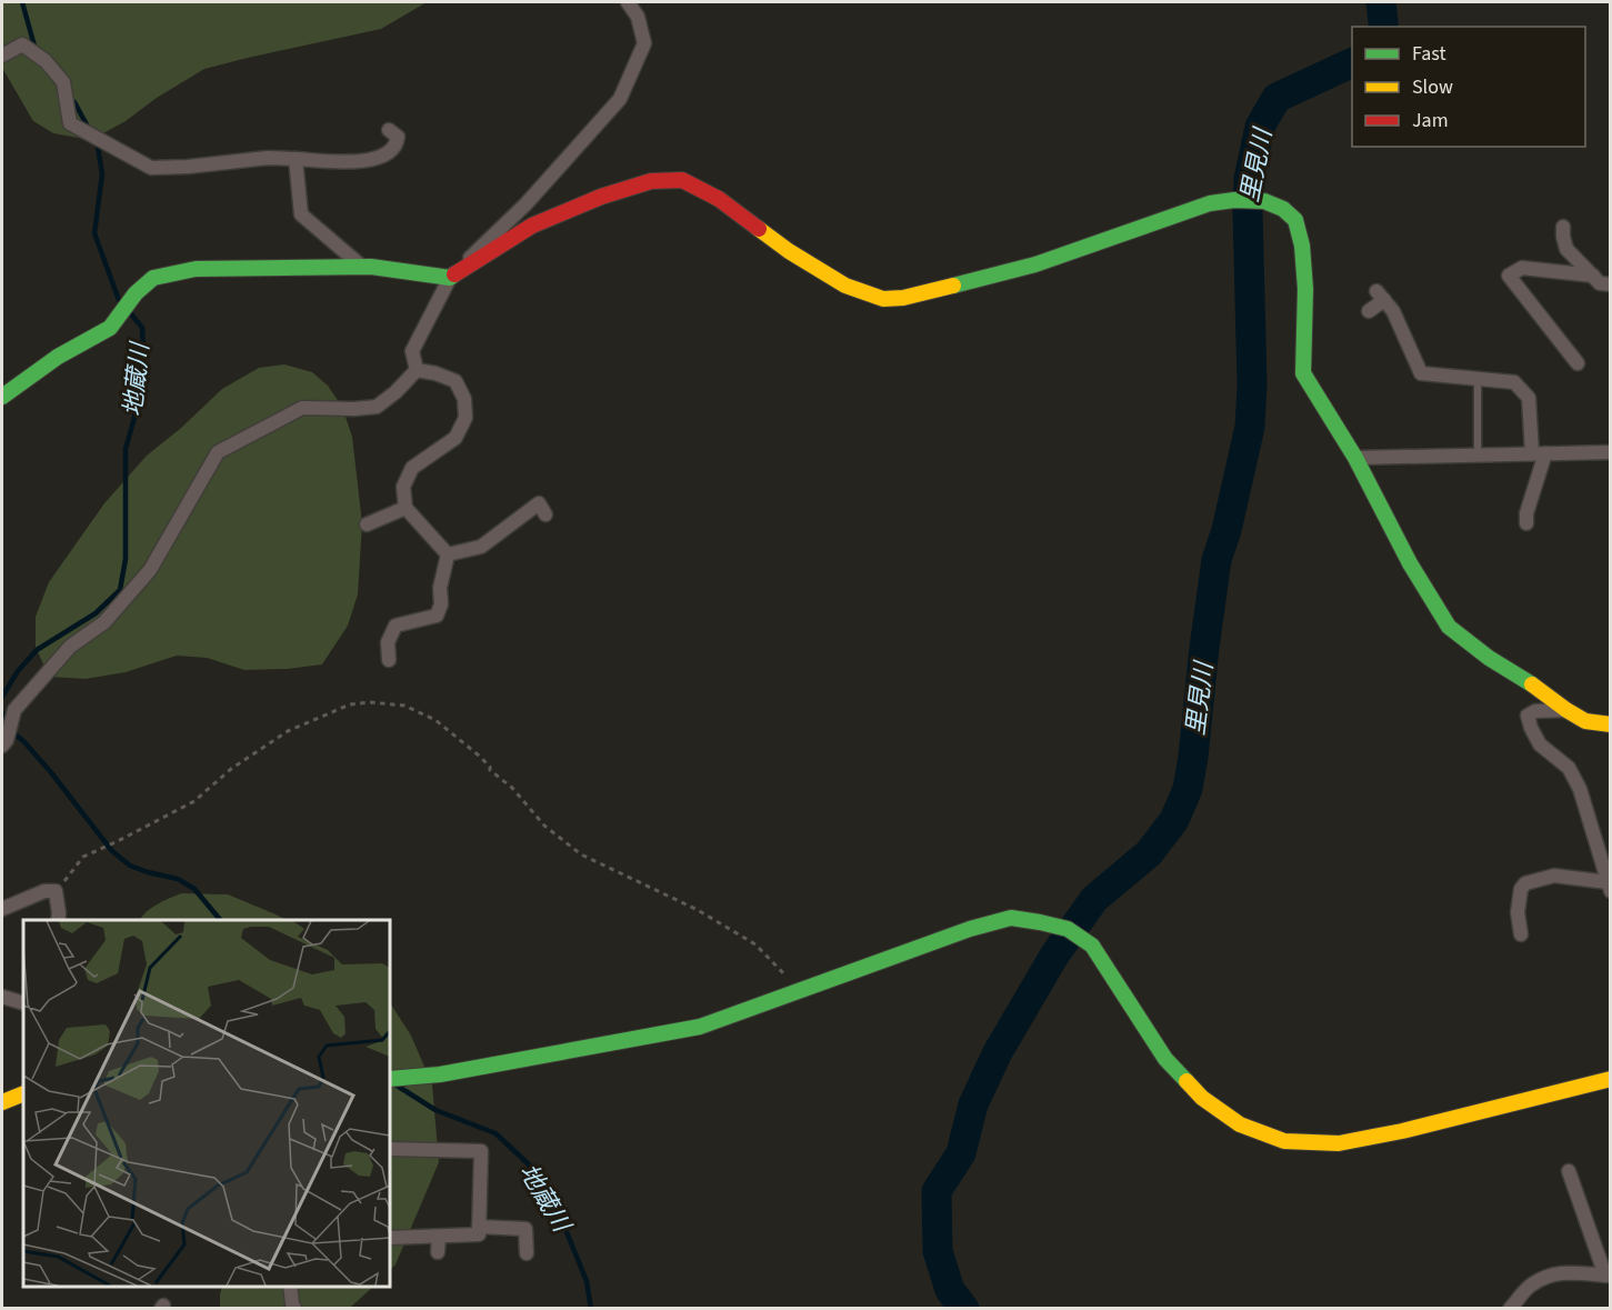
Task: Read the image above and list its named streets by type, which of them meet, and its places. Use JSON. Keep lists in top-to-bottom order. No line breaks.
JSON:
{"water":["里見川","地蔵川"],"legend":["Fast","Slow","Jam"]}
